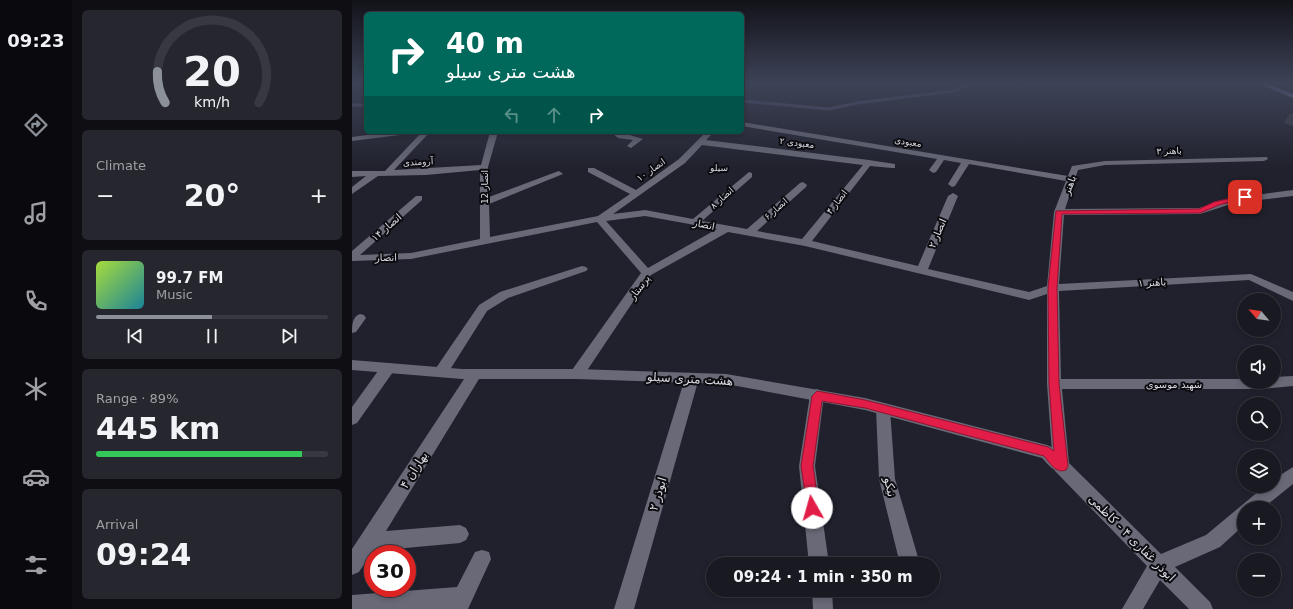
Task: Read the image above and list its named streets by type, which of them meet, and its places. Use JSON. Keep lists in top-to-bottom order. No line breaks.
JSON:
{"streets":{"street":["معبودی","معبودی ۲","باهنر ۳","آرومندی","انصار ۱۰","باهنر","انصار 12","انصار ۸","انصار ۴","انصار ۶","انصار","انصار ۱۴","انصار ۲","باهنر ۱","پرستار","هشت متری سیلو","شهید موسوی","بهاران ۴","نیکو","ابوذر ۲","ابوذر غفاری ۴ - کاظمی"]},"crossings":[["معبودی","باهنر ۳"],["معبودی","باهنر"],["معبودی ۲","انصار ۱۰"],["معبودی ۲","انصار ۴"],["باهنر ۳","باهنر"],["آرومندی","انصار 12"],["انصار ۱۰","انصار"],["باهنر","انصار"],["باهنر","باهنر ۱"],["باهنر","هشت متری سیلو"],["باهنر","شهید موسوی"],["باهنر","ابوذر غفاری ۴ - کاظمی"],["انصار 12","انصار"],["انصار ۸","انصار"],["انصار ۴","انصار"],["انصار ۶","انصار"],["انصار","انصار ۱۴"],["انصار","انصار ۲"],["انصار","باهنر ۱"],["انصار","پرستار"],["پرستار","هشت متری سیلو"],["هشت متری سیلو","بهاران ۴"],["هشت متری سیلو","نیکو"],["هشت متری سیلو","ابوذر ۲"],["هشت متری سیلو","ابوذر غفاری ۴ - کاظمی"]],"districts":["سیلو"],"north":"top left","page":{"tabs":"09:23","turn":["40 m","هشت متری سیلو"],"tile":["Climate",["Range · 89%","445 km"],["Arrival","09:24"]],"heat":["−","20°","+"],"song":["99.7 FM","Music"],"map_buttons":["+","−"],"limit":"30","trip":"09:24 · 1 min · 350 m","gauge":["20","km/h"]}}
